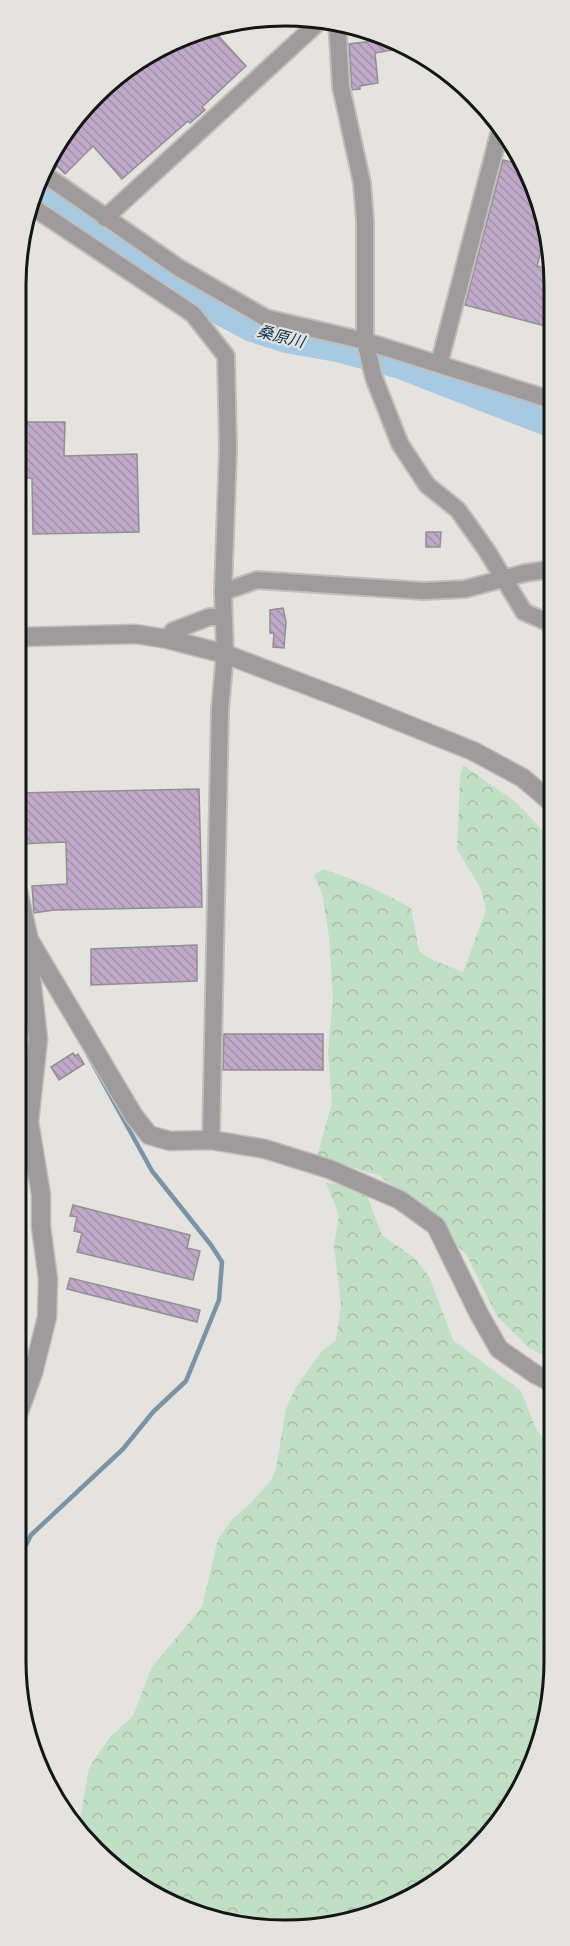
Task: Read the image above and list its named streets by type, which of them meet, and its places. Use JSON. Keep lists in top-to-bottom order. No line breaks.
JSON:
{"water":["桑原川"]}
